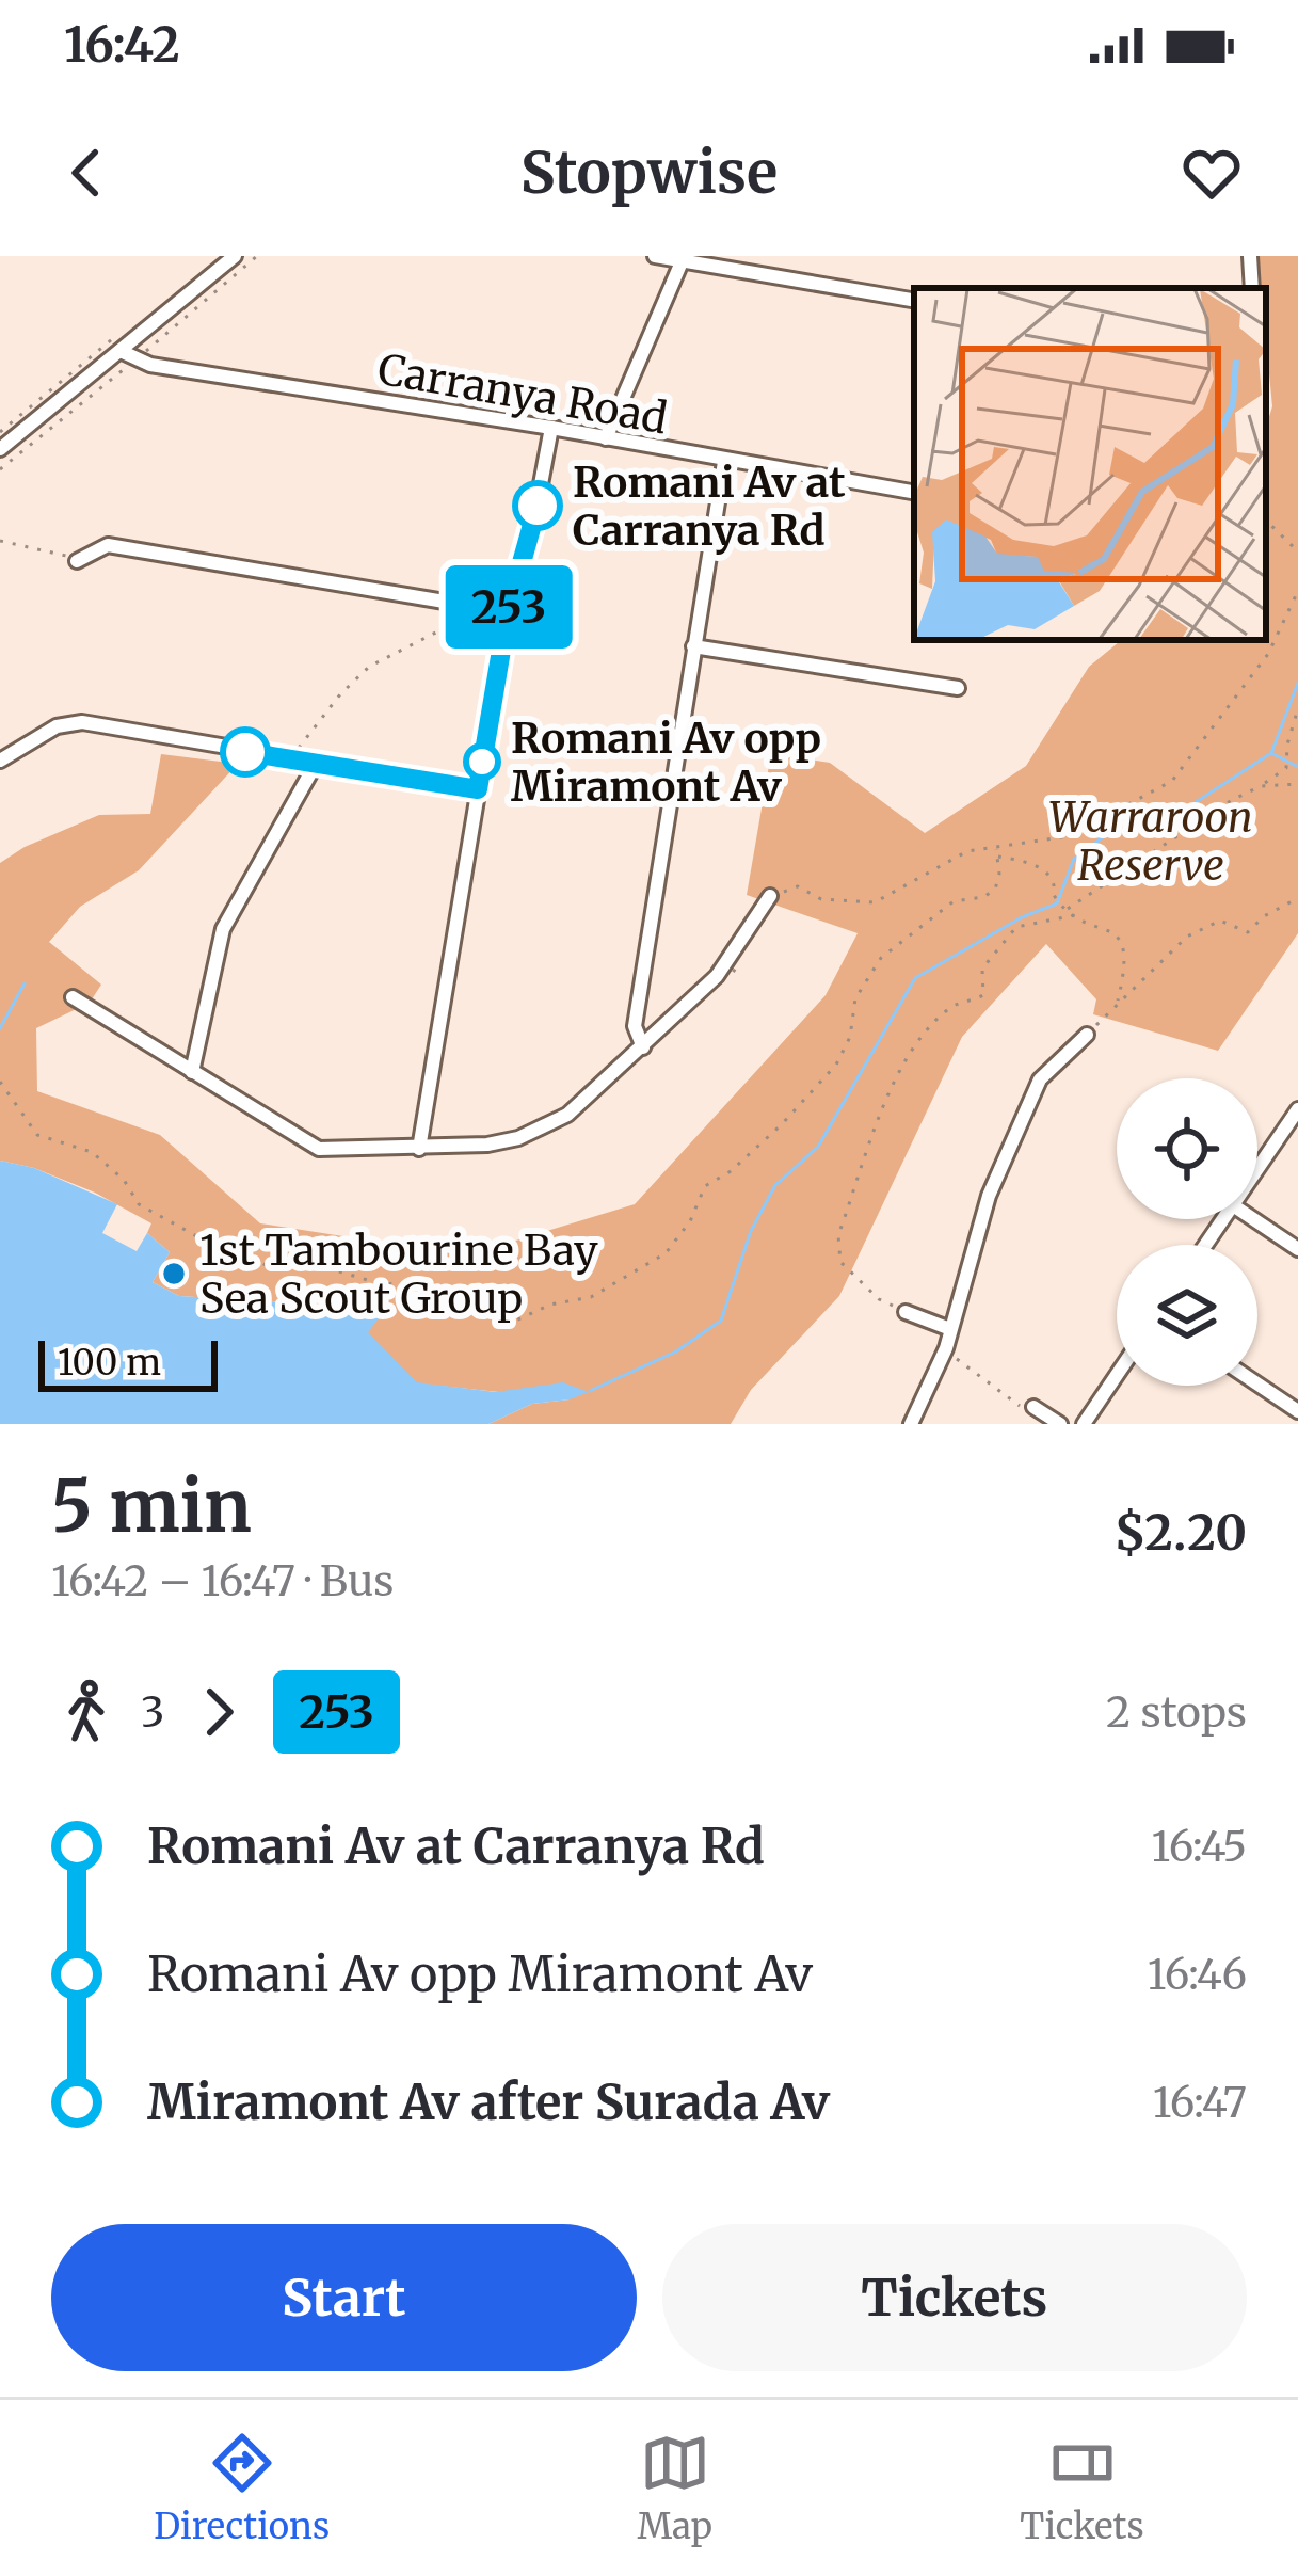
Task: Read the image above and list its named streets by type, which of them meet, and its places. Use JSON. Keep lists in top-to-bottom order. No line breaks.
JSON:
{"streets":{"street":["Carranya Road"]},"parks":["Warraroon Reserve"],"places":["Romani Av at Carranya Rd","Romani Av opp Miramont Av","1st Tambourine Bay Sea Scout Group"],"lines":["bus line 253"],"scale_bar":"100 m","page":{"status":"16:42","header":"Stopwise","on_map":"253","scale":"100 m","heading":["5 min","16:42 – 16:47 · Bus","$2.20"],"legs":["3","253","2 stops"],"list":[{"name":"Romani Av at Carranya Rd","value":"16:45"},{"name":"Romani Av opp Miramont Av","value":"16:46"},{"name":"Miramont Av after Surada Av","value":"16:47"}],"buttons":["Start","Tickets"],"tabs":["Directions","Map","Tickets"]}}
